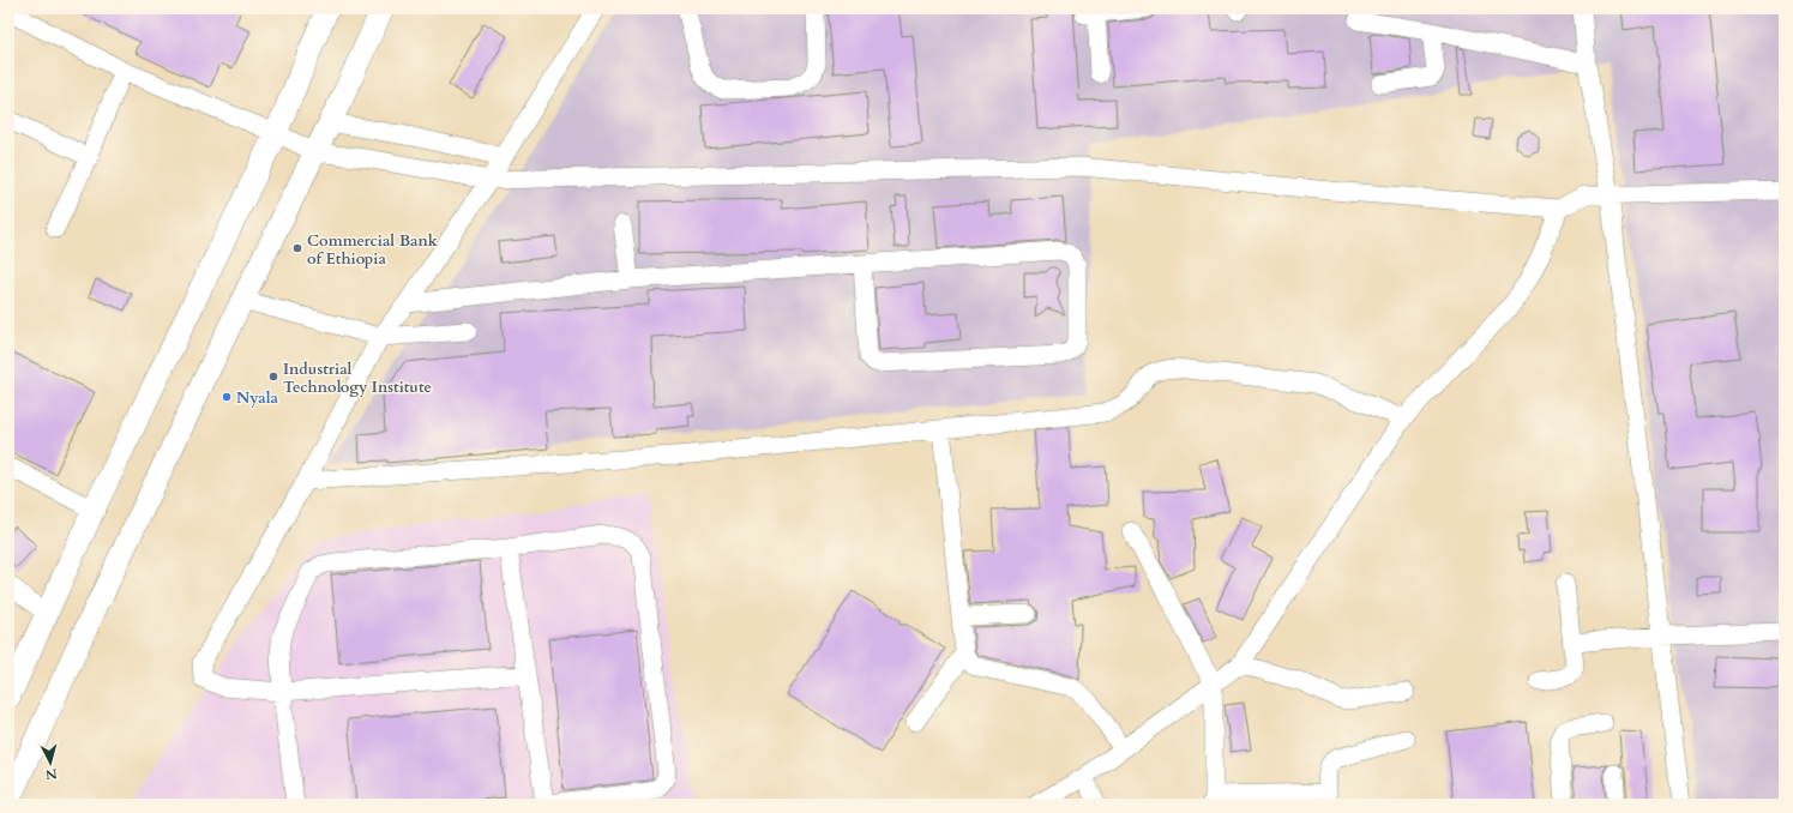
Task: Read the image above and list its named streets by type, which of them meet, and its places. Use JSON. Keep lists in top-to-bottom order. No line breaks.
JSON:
{"places":["Commercial Bank of Ethiopia","Industrial Technology Institute","Nyala"],"north":"bottom"}
